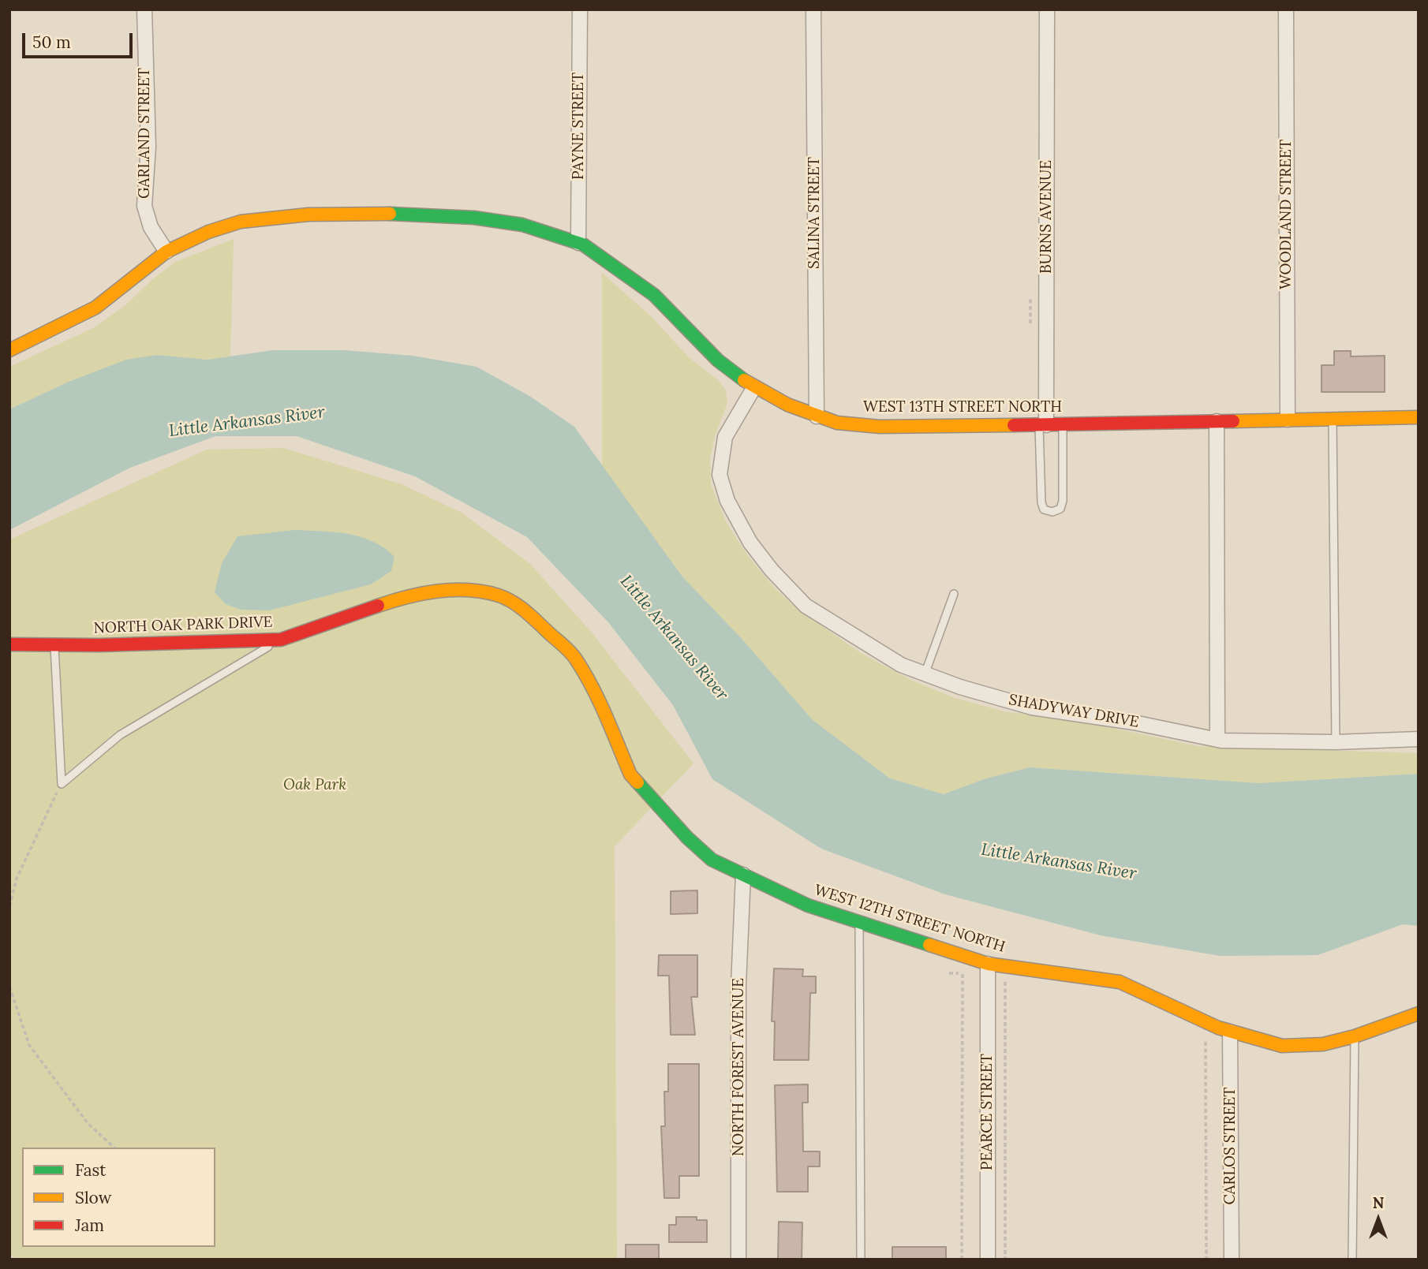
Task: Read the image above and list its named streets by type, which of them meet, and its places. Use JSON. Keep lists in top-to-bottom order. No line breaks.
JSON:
{"streets":{"street":["PAYNE STREET","GARLAND STREET","SALINA STREET","WOODLAND STREET","BURNS AVENUE","WEST 13TH STREET NORTH","NORTH OAK PARK DRIVE","SHADYWAY DRIVE","WEST 12TH STREET NORTH","NORTH FOREST AVENUE","PEARCE STREET","CARLOS STREET"]},"crossings":[["PAYNE STREET","WEST 13TH STREET NORTH"],["GARLAND STREET","WEST 13TH STREET NORTH"],["SALINA STREET","WEST 13TH STREET NORTH"],["WOODLAND STREET","WEST 13TH STREET NORTH"],["BURNS AVENUE","WEST 13TH STREET NORTH"],["WEST 13TH STREET NORTH","SHADYWAY DRIVE"],["NORTH OAK PARK DRIVE","WEST 12TH STREET NORTH"],["NORTH OAK PARK DRIVE","NORTH FOREST AVENUE"],["WEST 12TH STREET NORTH","NORTH FOREST AVENUE"],["WEST 12TH STREET NORTH","PEARCE STREET"],["WEST 12TH STREET NORTH","CARLOS STREET"]],"water":["Little Arkansas River"],"parks":["Oak Park"],"legend":["Fast","Slow","Jam"],"scale_bar":"50 m","north":"top"}
